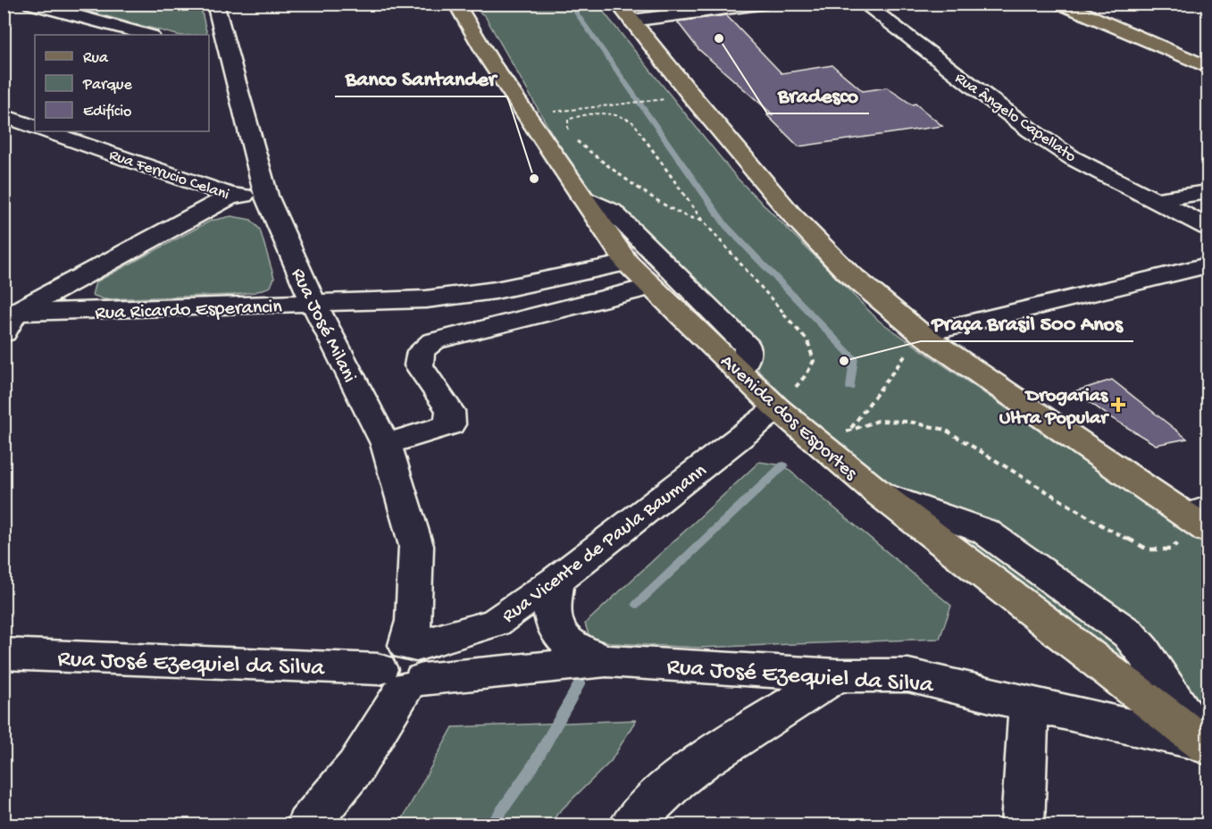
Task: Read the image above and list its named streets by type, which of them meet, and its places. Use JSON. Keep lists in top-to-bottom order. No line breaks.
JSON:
{"streets":{"main road":["Avenida dos Esportes"],"street":["Rua Ângelo Capellato","Rua Ferrucio Celani","Rua Ricardo Esperancin","Rua José Milani","Rua Vicente de Paula Baumann","Rua José Ezequiel da Silva"]},"crossings":[["Rua Ferrucio Celani","Rua José Milani"],["Rua Ricardo Esperancin","Rua José Milani"],["Rua Ricardo Esperancin","Avenida dos Esportes"],["Rua José Milani","Rua Vicente de Paula Baumann"],["Rua José Milani","Rua José Ezequiel da Silva"],["Avenida dos Esportes","Rua Vicente de Paula Baumann"],["Rua Vicente de Paula Baumann","Rua José Ezequiel da Silva"]],"places":{"other":["Bradesco","Banco Santander","Praça Brasil 500 Anos"],"health":["Drogarias Ultra Popular"]},"legend":["Rua","Parque","Edifício"]}
